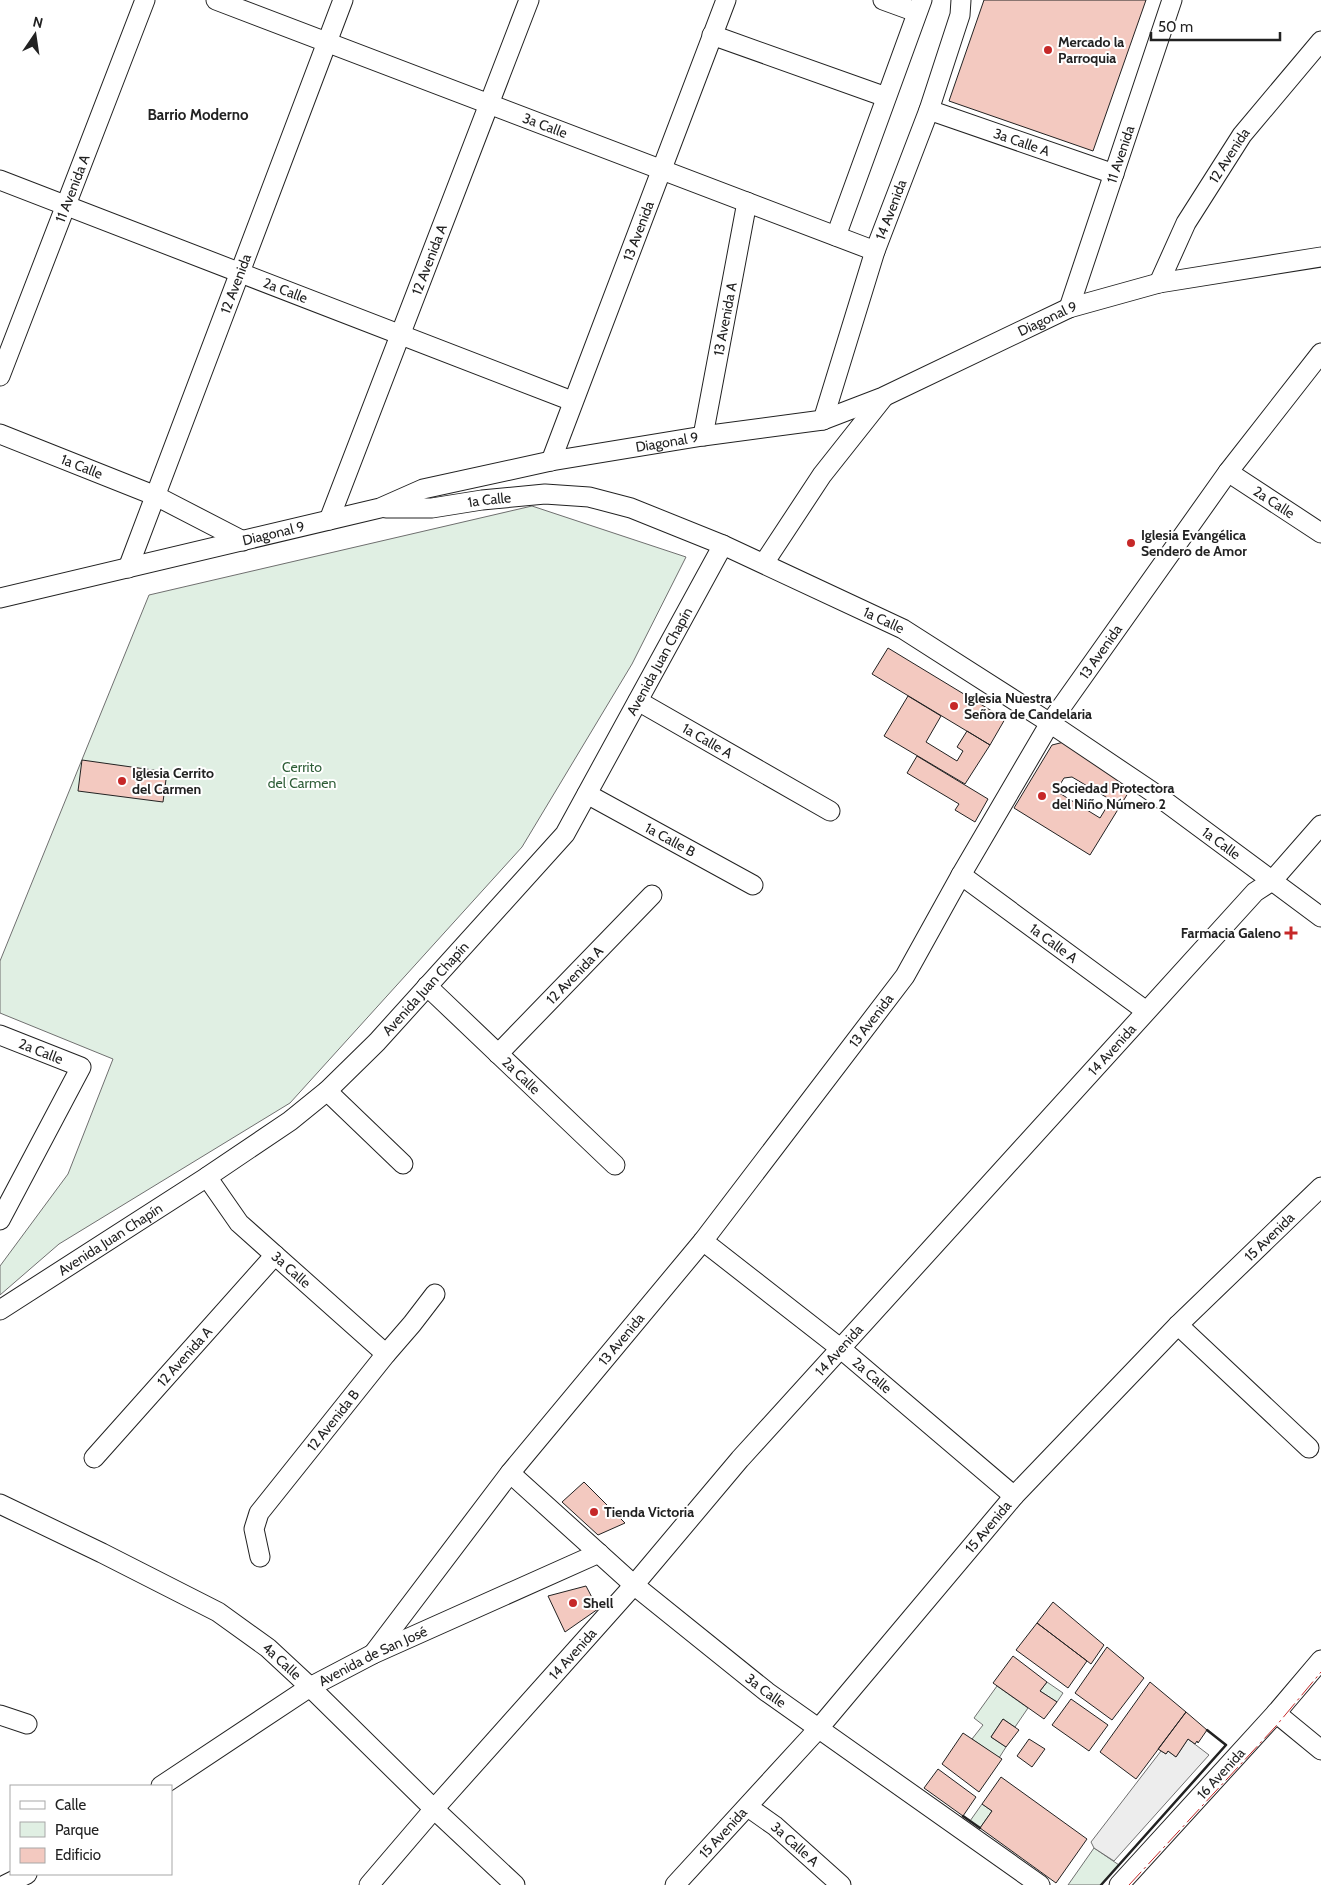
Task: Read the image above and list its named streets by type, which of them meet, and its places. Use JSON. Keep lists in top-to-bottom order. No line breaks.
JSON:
{"streets":{"street":["3a Calle","3a Calle A","11 Avenida","12 Avenida","11 Avenida A","14 Avenida","13 Avenida","12 Avenida A","2a Calle","13 Avenida A","Diagonal 9","1a Calle","Avenida Juan Chapín","1a Calle A","1a Calle B","15 Avenida","12 Avenida B","Avenida de San José","4a Calle","16 Avenida"]},"crossings":[["3a Calle","12 Avenida"],["3a Calle","14 Avenida"],["3a Calle","13 Avenida"],["3a Calle","12 Avenida A"],["3a Calle","13 Avenida A"],["3a Calle","Avenida Juan Chapín"],["3a Calle","15 Avenida"],["3a Calle","12 Avenida B"],["3a Calle","Avenida de San José"],["3a Calle A","11 Avenida"],["3a Calle A","14 Avenida"],["3a Calle A","15 Avenida"],["11 Avenida","Diagonal 9"],["12 Avenida","2a Calle"],["12 Avenida","Diagonal 9"],["12 Avenida","1a Calle"],["11 Avenida A","2a Calle"],["14 Avenida","2a Calle"],["14 Avenida","Diagonal 9"],["14 Avenida","1a Calle"],["14 Avenida","1a Calle A"],["14 Avenida","4a Calle"],["13 Avenida","2a Calle"],["13 Avenida","Diagonal 9"],["13 Avenida","1a Calle"],["13 Avenida","1a Calle A"],["13 Avenida","Avenida de San José"],["12 Avenida A","2a Calle"],["12 Avenida A","Diagonal 9"],["2a Calle","Avenida Juan Chapín"],["2a Calle","15 Avenida"],["13 Avenida A","Diagonal 9"],["Diagonal 9","1a Calle"],["1a Calle","Avenida Juan Chapín"],["Avenida Juan Chapín","1a Calle A"],["Avenida Juan Chapín","1a Calle B"],["Avenida de San José","4a Calle"]],"districts":["Barrio Moderno"],"parks":["Cerrito del Carmen"],"places":{"other":["Mercado la Parroquia","Iglesia Evangélica Sendero de Amor","Iglesia Nuestra Señora de Candelaria","Iglesia Cerrito del Carmen","Sociedad Protectora del Niño Número 2","Tienda Victoria","Shell"],"health":["Farmacia Galeno"]},"legend":["Calle","Parque","Edificio"],"scale_bar":"50 m","north":"top"}
